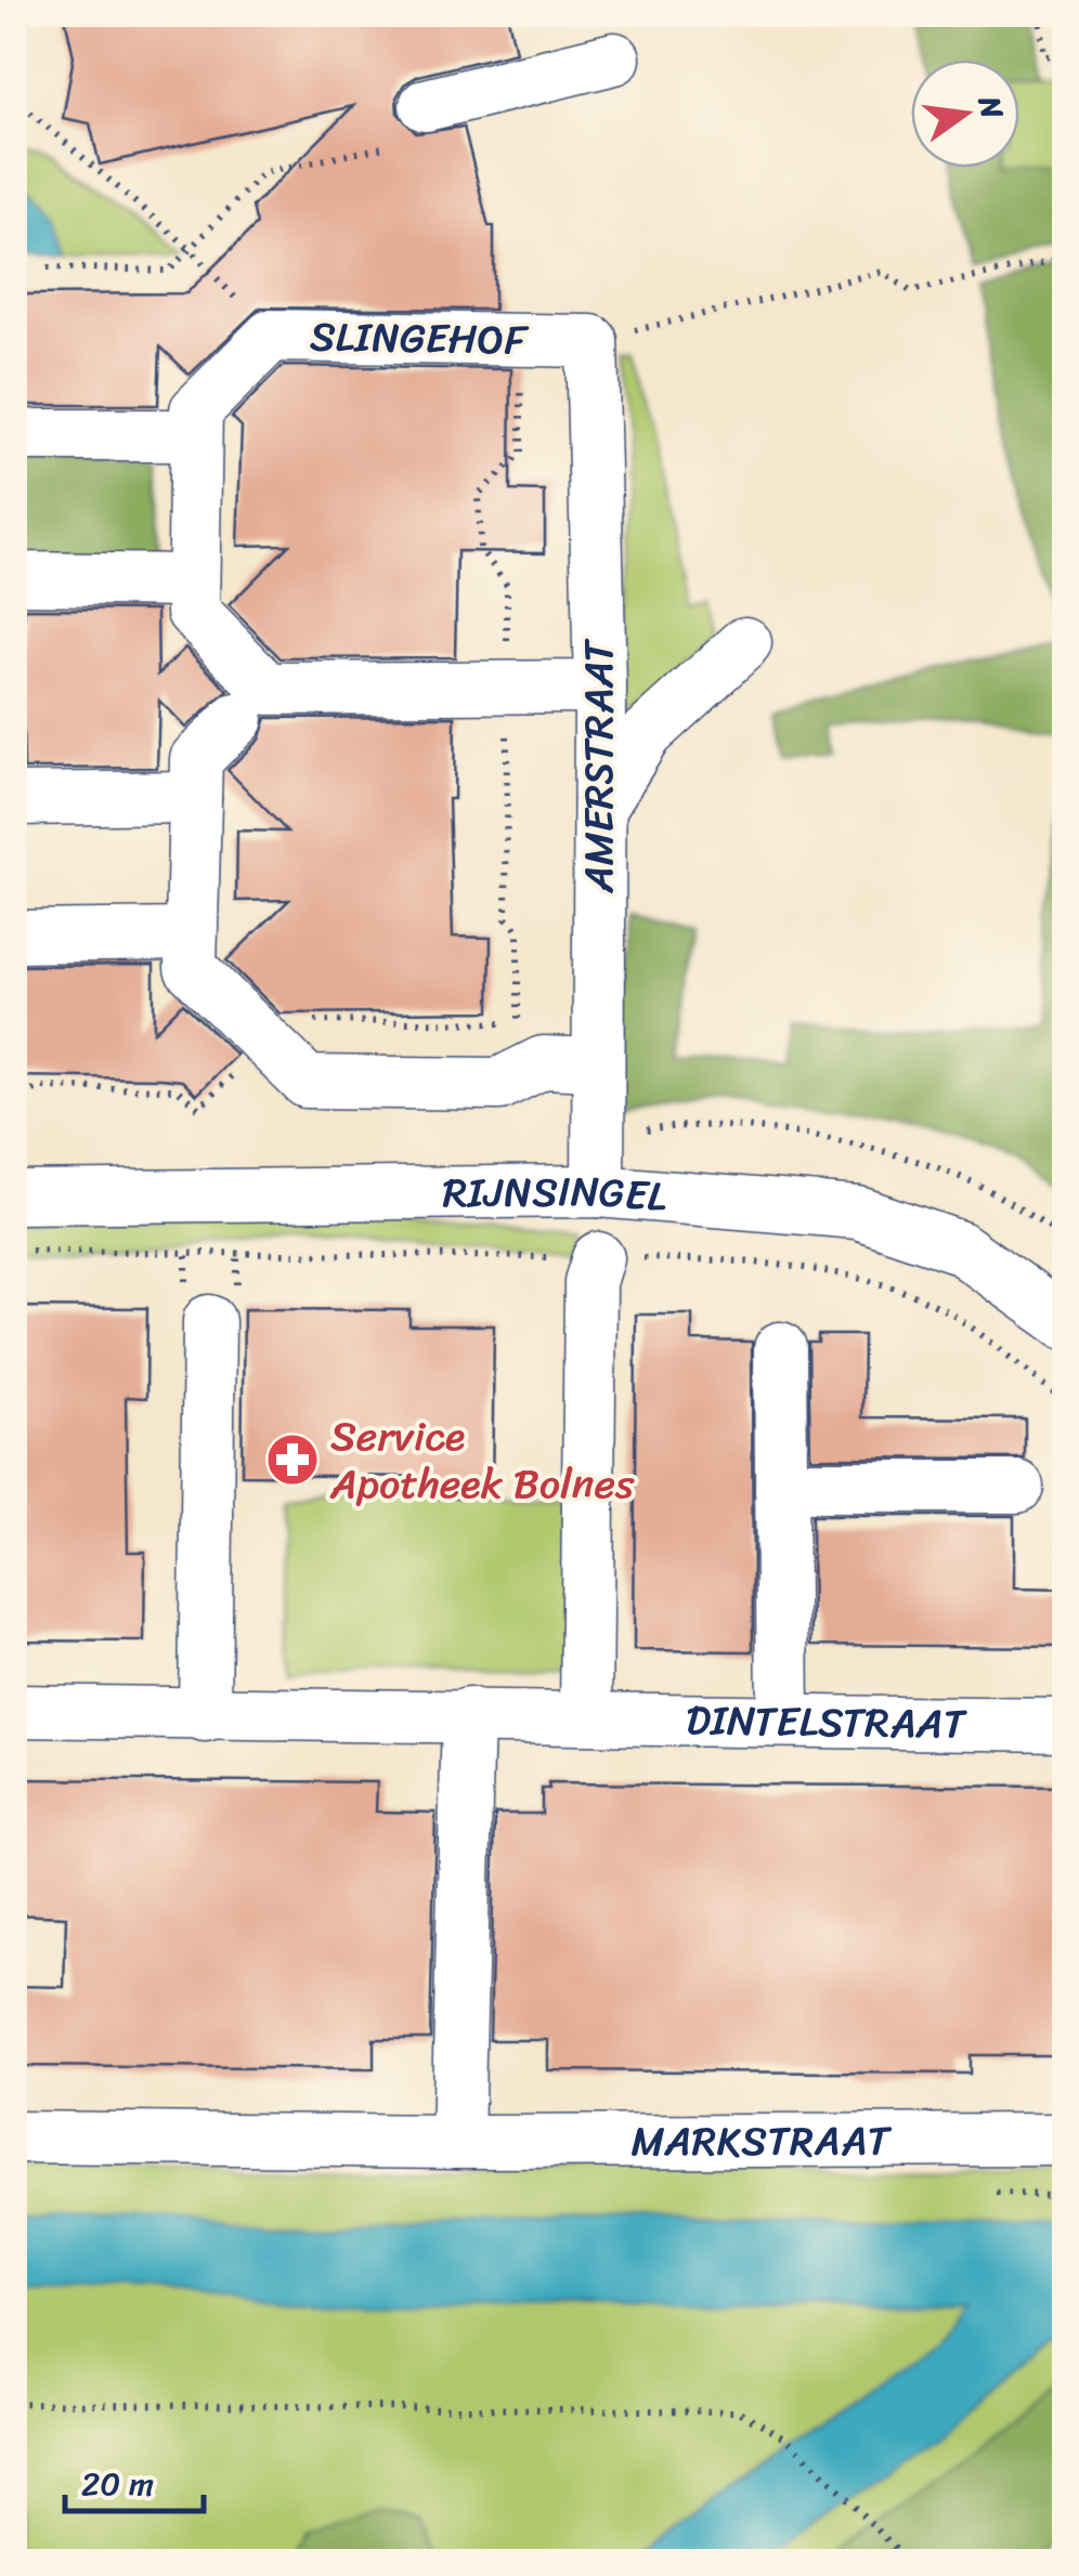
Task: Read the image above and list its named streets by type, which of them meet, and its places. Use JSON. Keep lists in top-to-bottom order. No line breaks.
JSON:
{"streets":{"street":["SLINGEHOF","AMERSTRAAT","RIJNSINGEL","DINTELSTRAAT","MARKSTRAAT"]},"crossings":[["SLINGEHOF","AMERSTRAAT"],["AMERSTRAAT","RIJNSINGEL"]],"places":{"pharmacy":["Service Apotheek Bolnes"]},"scale_bar":"20 m","north":"right"}
